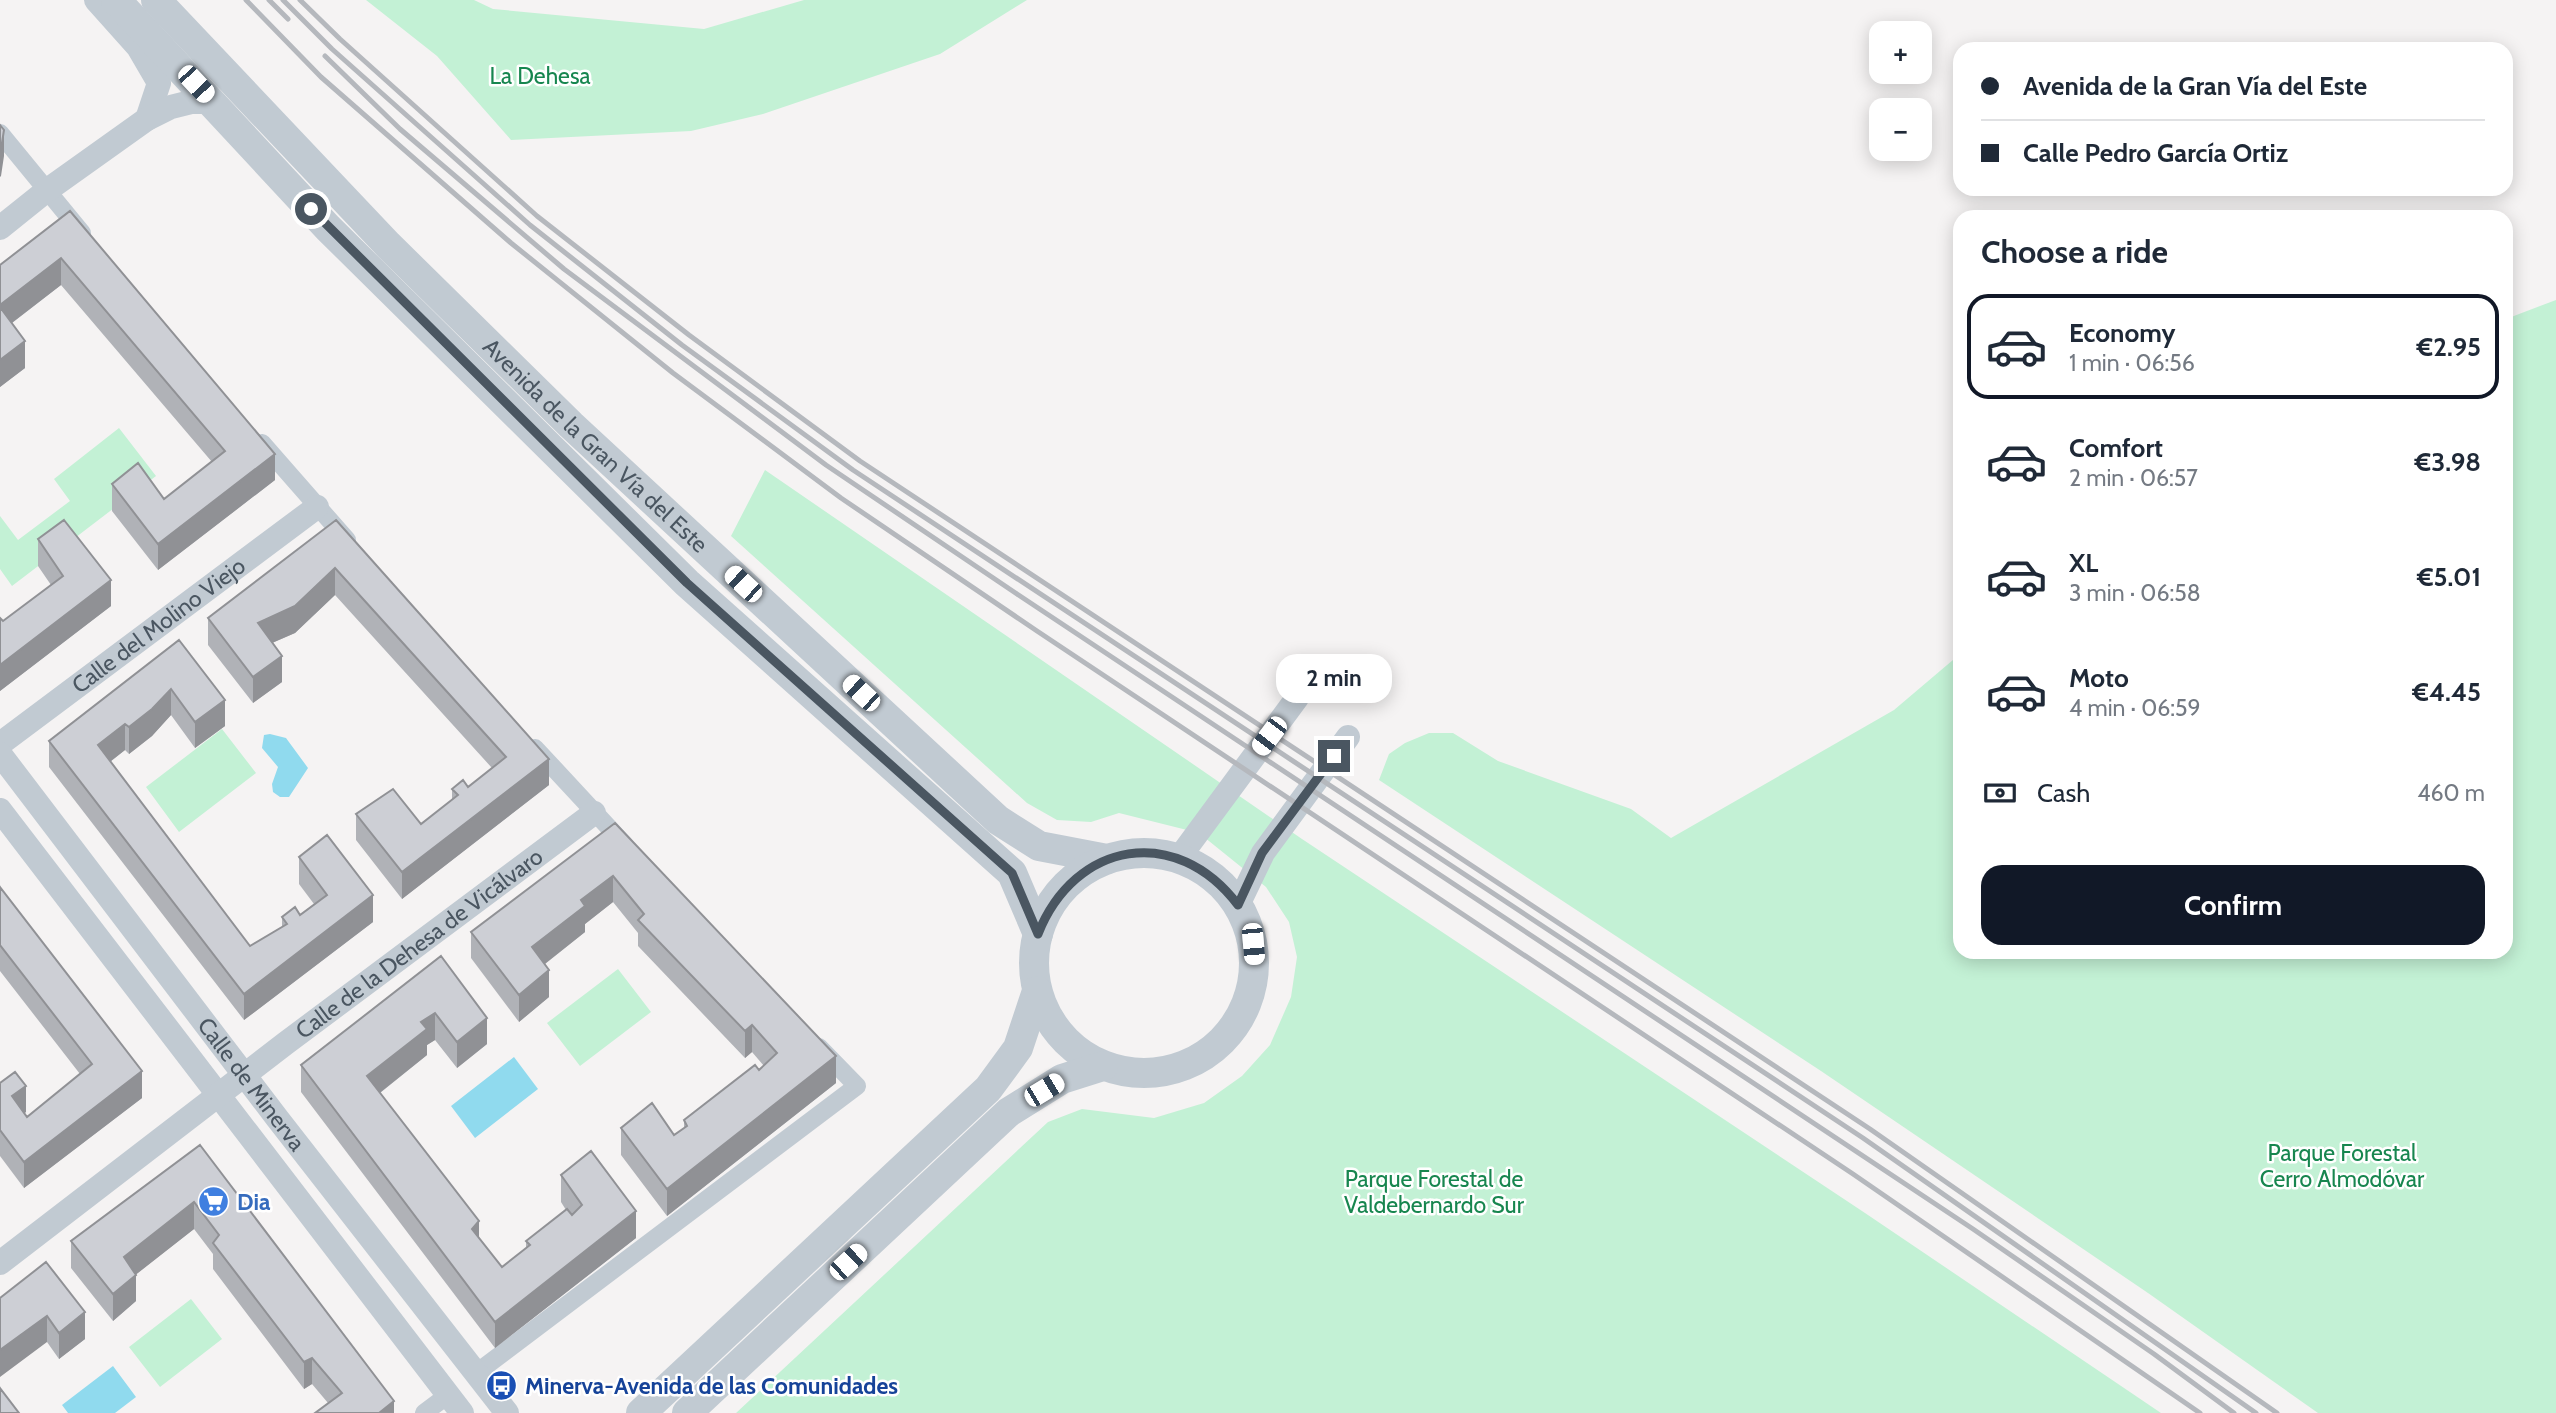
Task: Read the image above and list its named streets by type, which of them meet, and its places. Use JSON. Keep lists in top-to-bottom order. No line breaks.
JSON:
{"streets":{"street":["Avenida de la Gran Vía del Este","Calle del Molino Viejo","Calle de la Dehesa de Vicálvaro","Calle de Minerva"]},"crossings":[["Calle de la Dehesa de Vicálvaro","Calle de Minerva"]],"parks":["La Dehesa","Parque Forestal Cerro Almodóvar","Parque Forestal de Valdebernardo Sur"],"places":{"supermarket":["Dia"],"bus stop":["Minerva-Avenida de las Comunidades"]},"page":{"map_buttons":["+","−"],"banner":["Avenida de la Gran Vía del Este","Calle Pedro García Ortiz"],"heading":"Choose a ride","list":[{"name":"Economy","note":"1 min · 06:56","value":"€2.95"},{"name":"Comfort","note":"2 min · 06:57","value":"€3.98"},{"name":"XL","note":"3 min · 06:58","value":"€5.01"},{"name":"Moto","note":"4 min · 06:59","value":"€4.45"}],"bubble":"2 min","pay":["Cash","460 m"],"buttons":"Confirm"}}
